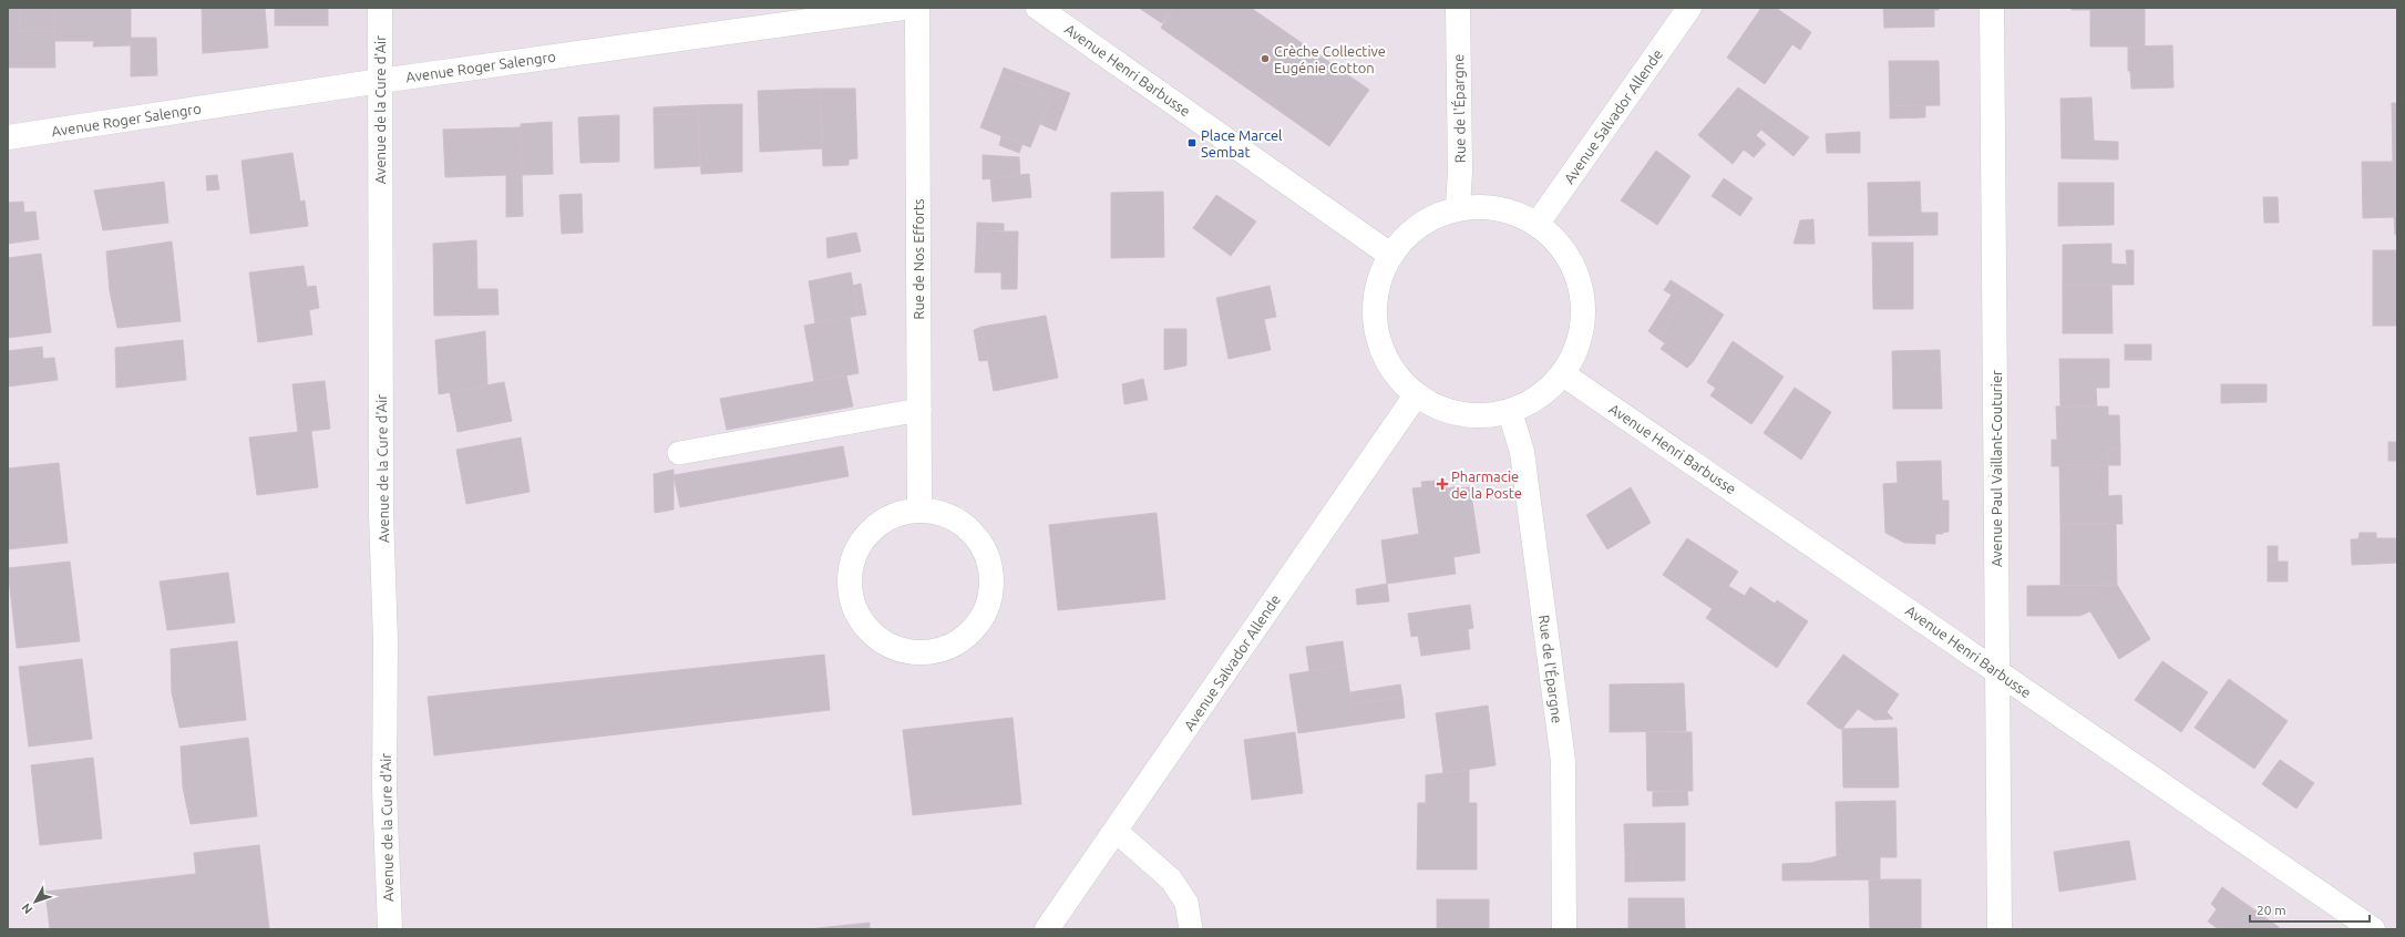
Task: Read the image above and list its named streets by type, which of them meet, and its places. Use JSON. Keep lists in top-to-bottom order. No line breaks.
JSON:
{"streets":{"street":["Avenue Roger Salengro","Avenue Henri Barbusse","Rue de l'Épargne","Avenue de la Cure d'Air","Avenue Salvador Allende","Rue de Nos Efforts","Avenue Paul Vaillant-Couturier"]},"crossings":[["Avenue Roger Salengro","Avenue de la Cure d'Air"],["Avenue Henri Barbusse","Avenue Paul Vaillant-Couturier"]],"places":{"other":["Crèche Collective Eugénie Cotton"],"transit":["Place Marcel Sembat"],"health":["Pharmacie de la Poste"]},"scale_bar":"20 m","north":"bottom left"}
